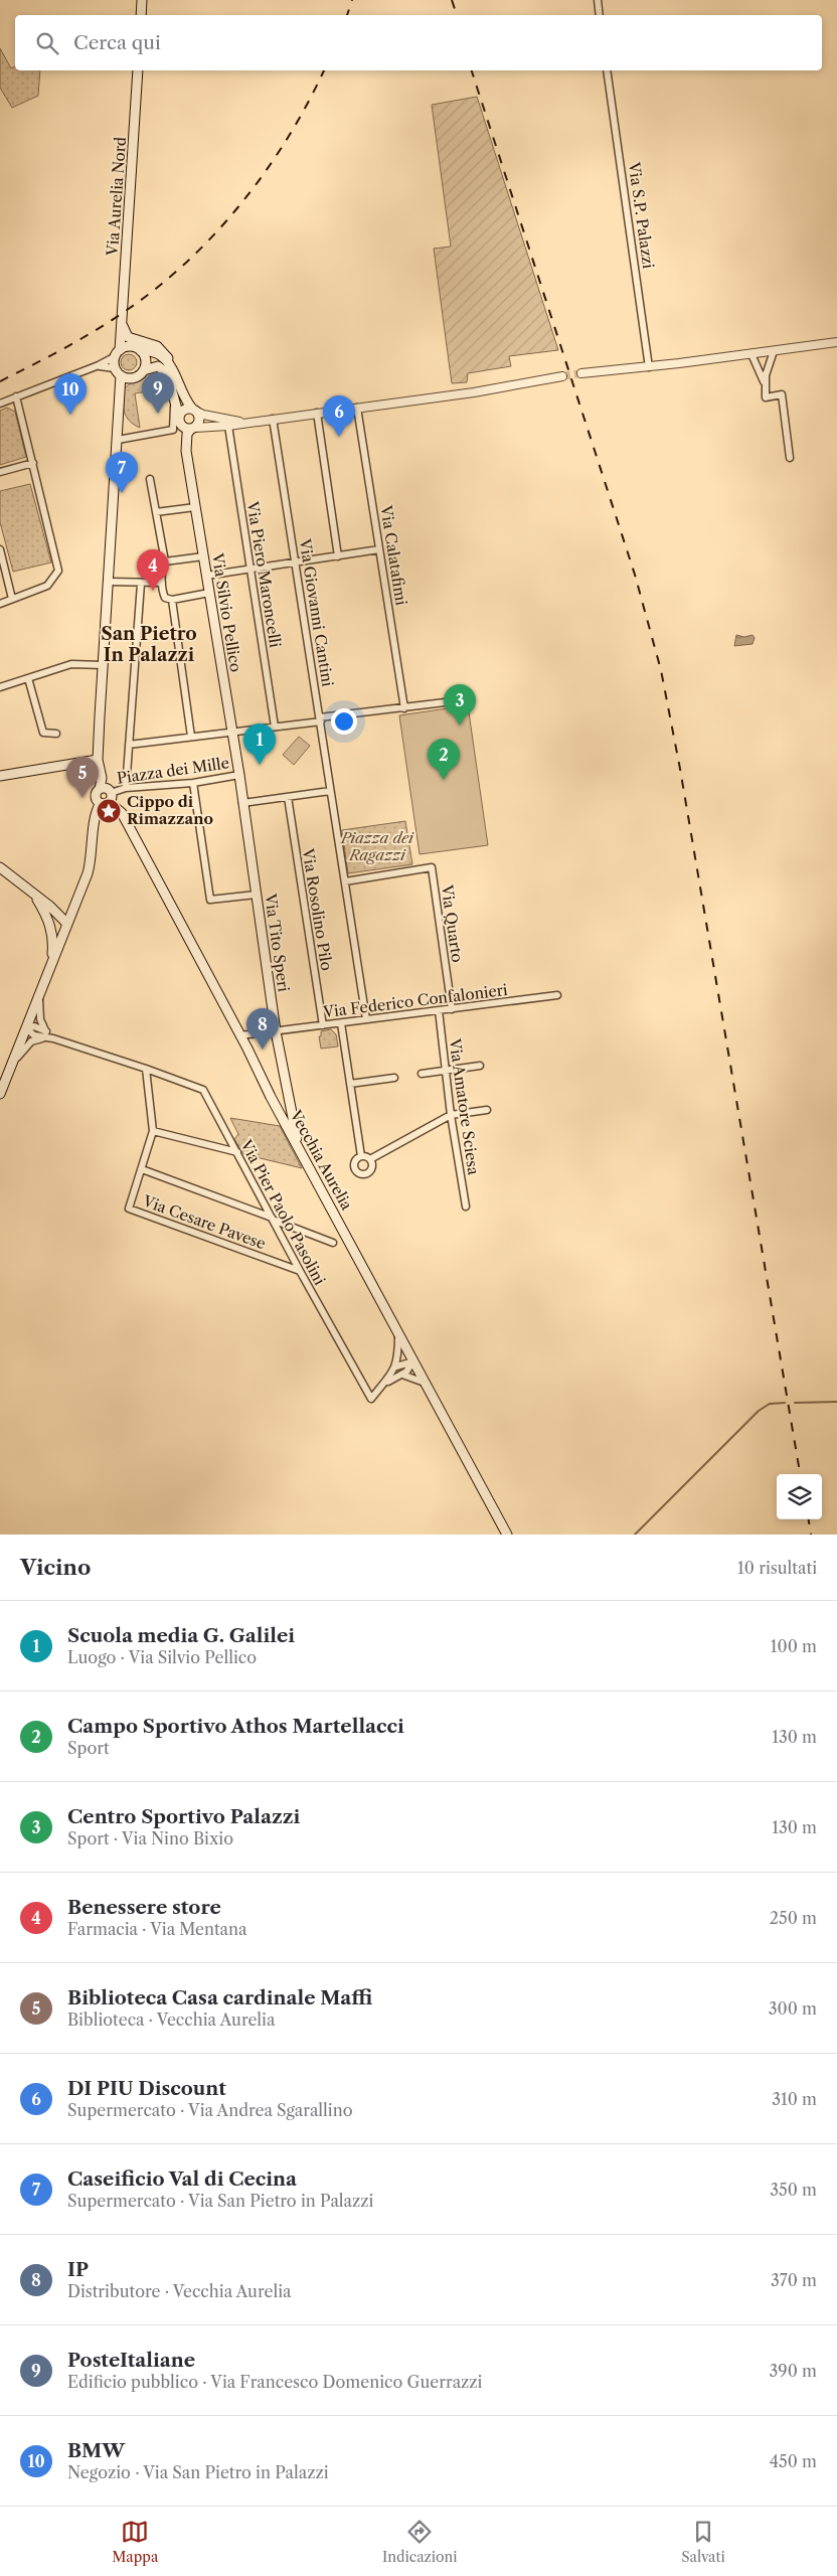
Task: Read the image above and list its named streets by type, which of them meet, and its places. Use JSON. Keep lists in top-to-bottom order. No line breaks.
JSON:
{"streets":{"main road":["Via Aurelia Nord","Via Silvio Pellico","Via Tito Speri","Vecchia Aurelia"],"street":["Via S.P. Palazzi","Via Calatafimi","Via Piero Maroncelli","Via Giovanni Cantini","Piazza dei Mille","Via Rosolino Pilo","Via Quarto","Via Federico Confalonieri","Via Amatore Sciesa","Via Pier Paolo Pasolini","Via Cesare Pavese"]},"crossings":[["Via Calatafimi","Piazza dei Mille"],["Via Piero Maroncelli","Piazza dei Mille"],["Via Silvio Pellico","Piazza dei Mille"],["Via Silvio Pellico","Via Tito Speri"],["Via Giovanni Cantini","Piazza dei Mille"],["Via Giovanni Cantini","Via Quarto"],["Via Giovanni Cantini","Via Federico Confalonieri"],["Piazza dei Mille","Vecchia Aurelia"],["Via Rosolino Pilo","Via Federico Confalonieri"],["Via Quarto","Via Federico Confalonieri"],["Via Tito Speri","Via Federico Confalonieri"],["Via Tito Speri","Vecchia Aurelia"],["Via Federico Confalonieri","Via Amatore Sciesa"],["Via Federico Confalonieri","Vecchia Aurelia"],["Via Pier Paolo Pasolini","Via Cesare Pavese"]],"districts":["San Pietro In Palazzi"],"parks":["Piazza dei Ragazzi"],"places":{"place":["Cippo di Rimazzano"]},"page":{"search":"Cerca qui","pins":["9","10","6","7","4","3","1","2","5","8"],"heading":["Vicino","10 risultati"],"list":[{"mark":"1","name":"Scuola media G. Galilei","note":"Luogo · Via Silvio Pellico","value":"100 m"},{"mark":"2","name":"Campo Sportivo Athos Martellacci","note":"Sport","value":"130 m"},{"mark":"3","name":"Centro Sportivo Palazzi","note":"Sport · Via Nino Bixio","value":"130 m"},{"mark":"4","name":"Benessere store","note":"Farmacia · Via Mentana","value":"250 m"},{"mark":"5","name":"Biblioteca Casa cardinale Maffi","note":"Biblioteca · Vecchia Aurelia","value":"300 m"},{"mark":"6","name":"DI PIU Discount","note":"Supermercato · Via Andrea Sgarallino","value":"310 m"},{"mark":"7","name":"Caseificio Val di Cecina","note":"Supermercato · Via San Pietro in Palazzi","value":"350 m"},{"mark":"8","name":"IP","note":"Distributore · Vecchia Aurelia","value":"370 m"},{"mark":"9","name":"PosteItaliane","note":"Edificio pubblico · Via Francesco Domenico Guerrazzi","value":"390 m"},{"mark":"10","name":"BMW","note":"Negozio · Via San Pietro in Palazzi","value":"450 m"}],"nav":["Mappa","Indicazioni","Salvati"]}}
